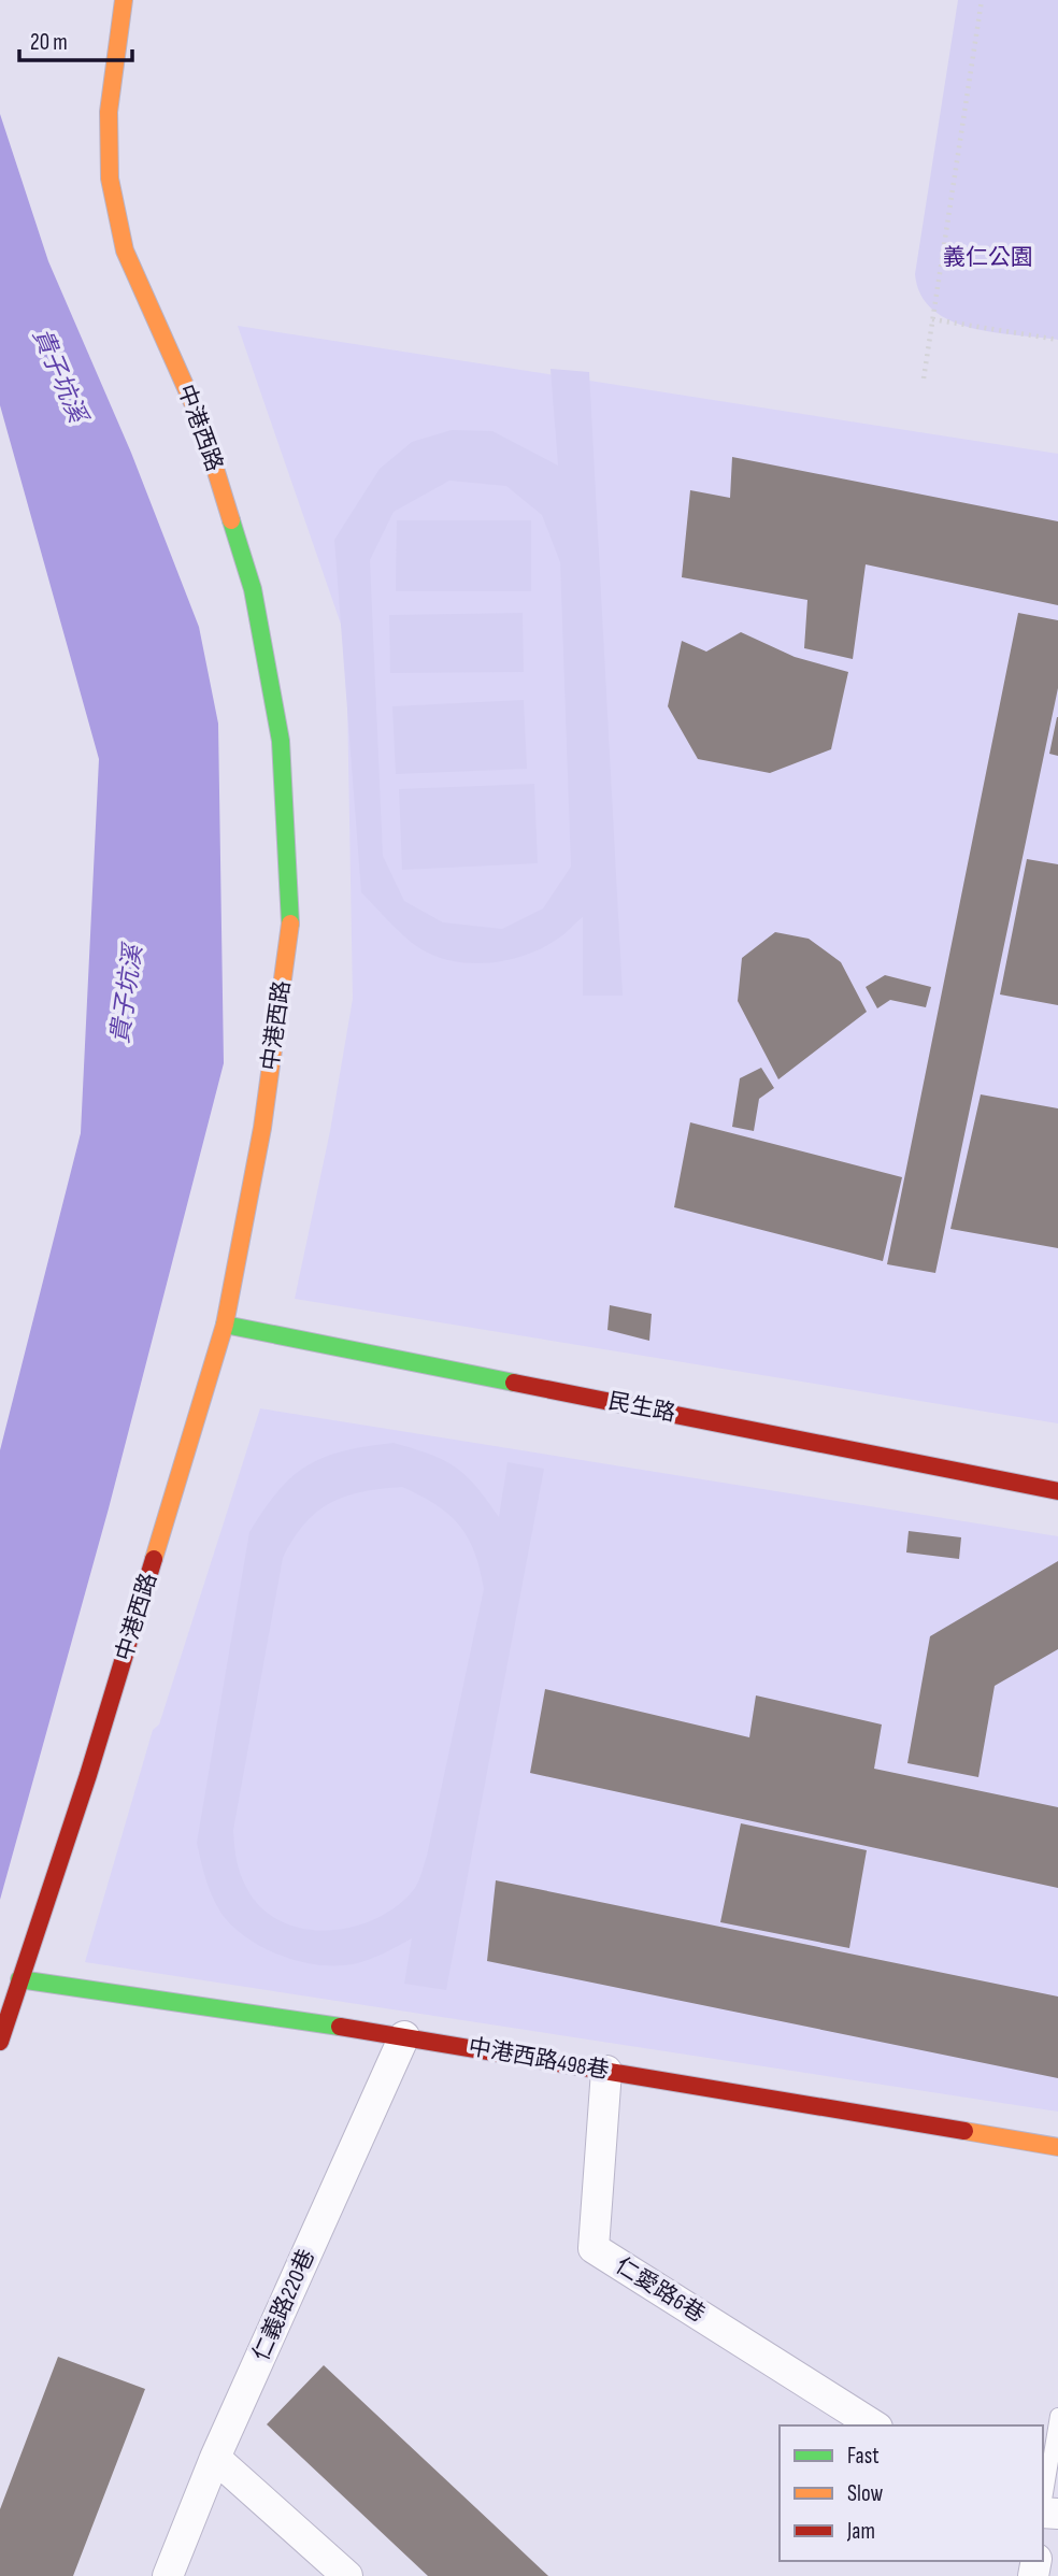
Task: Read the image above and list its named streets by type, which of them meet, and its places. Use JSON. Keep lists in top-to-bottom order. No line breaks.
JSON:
{"streets":{"street":["中港西路","民生路","中港西路498巷","仁愛路6巷","仁義路220巷"]},"crossings":[["中港西路","民生路"],["中港西路","中港西路498巷"],["中港西路498巷","仁愛路6巷"],["中港西路498巷","仁義路220巷"]],"water":["貴子坑溪"],"parks":["義仁公園"],"legend":["Fast","Slow","Jam"],"scale_bar":"20 m"}
